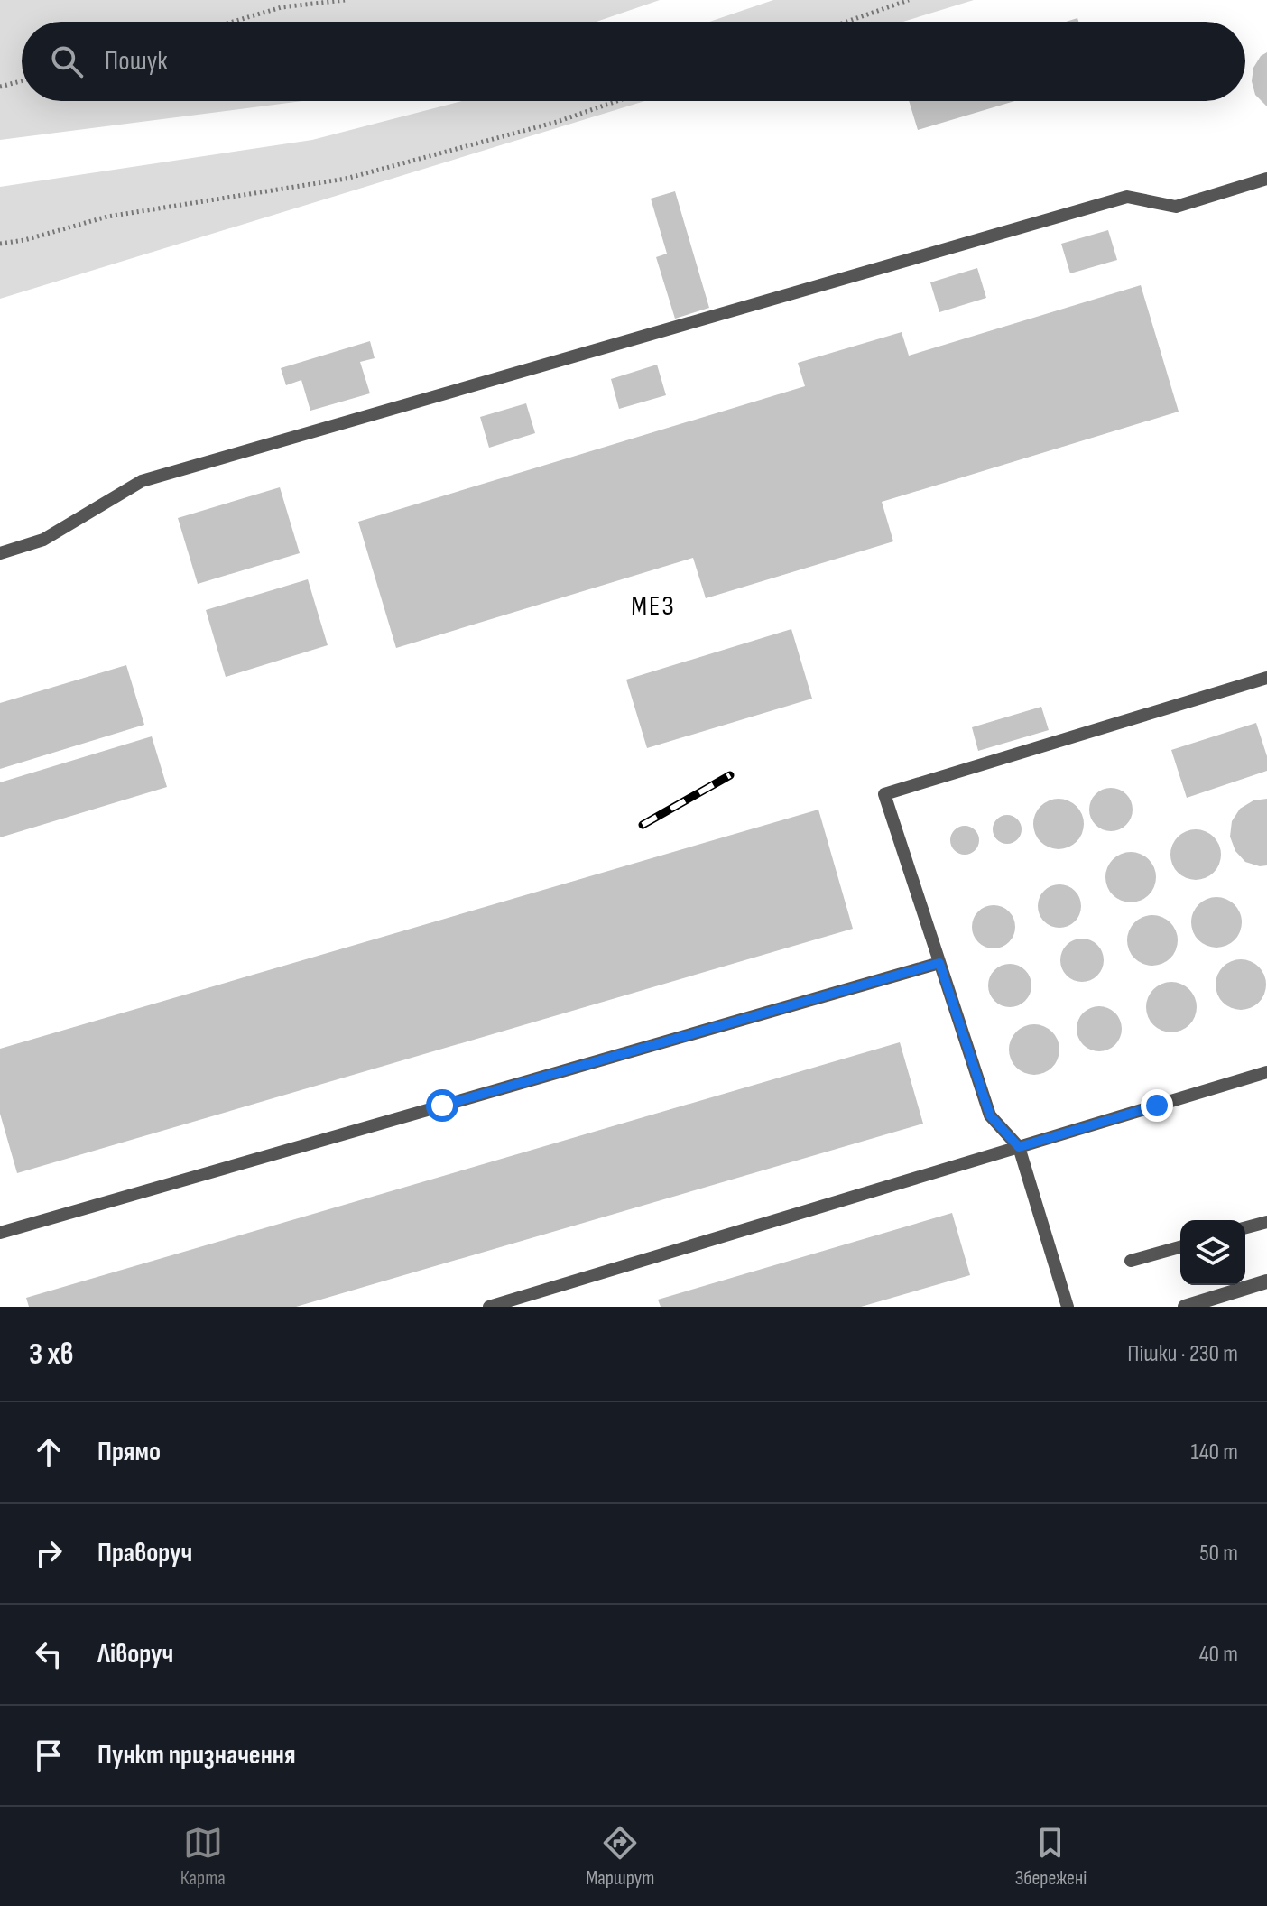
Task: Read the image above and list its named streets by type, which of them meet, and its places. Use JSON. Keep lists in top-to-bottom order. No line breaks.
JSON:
{"districts":["МЕЗ"],"page":{"search":"Пошук","heading":["3 хв","Пішки · 230 m"],"list":[["Прямо","140 m"],["Праворуч","50 m"],["Ліворуч","40 m"],"Пункт призначення"],"nav":["Карта","Маршрут","Збережені"]}}
